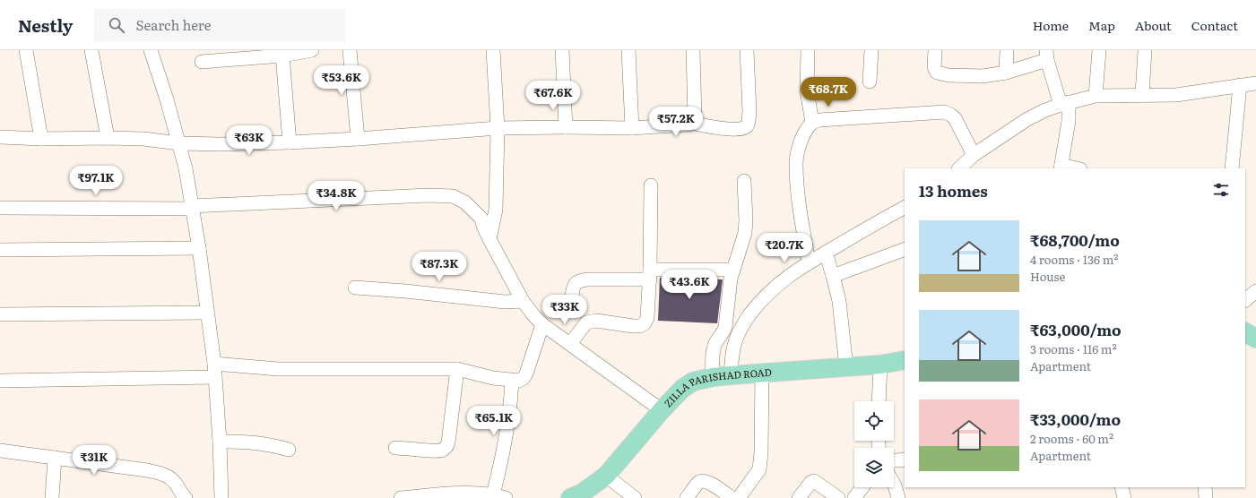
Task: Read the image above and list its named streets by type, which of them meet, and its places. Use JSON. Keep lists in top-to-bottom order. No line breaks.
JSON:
{"streets":{"main road":["ZILLA PARISHAD ROAD"]},"page":{"header":"Nestly","search":"Search here","nav":["Home","Map","About","Contact"],"price":["₹53.6K","₹68.7K","₹67.6K","₹57.2K","₹63K","₹97.1K","₹34.8K","₹20.7K","₹87.3K","₹43.6K","₹33K","₹65.1K","₹31K"],"heading":"13 homes","list":[{"name":"₹68,700/mo","note":"4 rooms · 136 m² · House"},{"name":"₹63,000/mo","note":"3 rooms · 116 m² · Apartment"},{"name":"₹33,000/mo","note":"2 rooms · 60 m² · Apartment"}]}}
